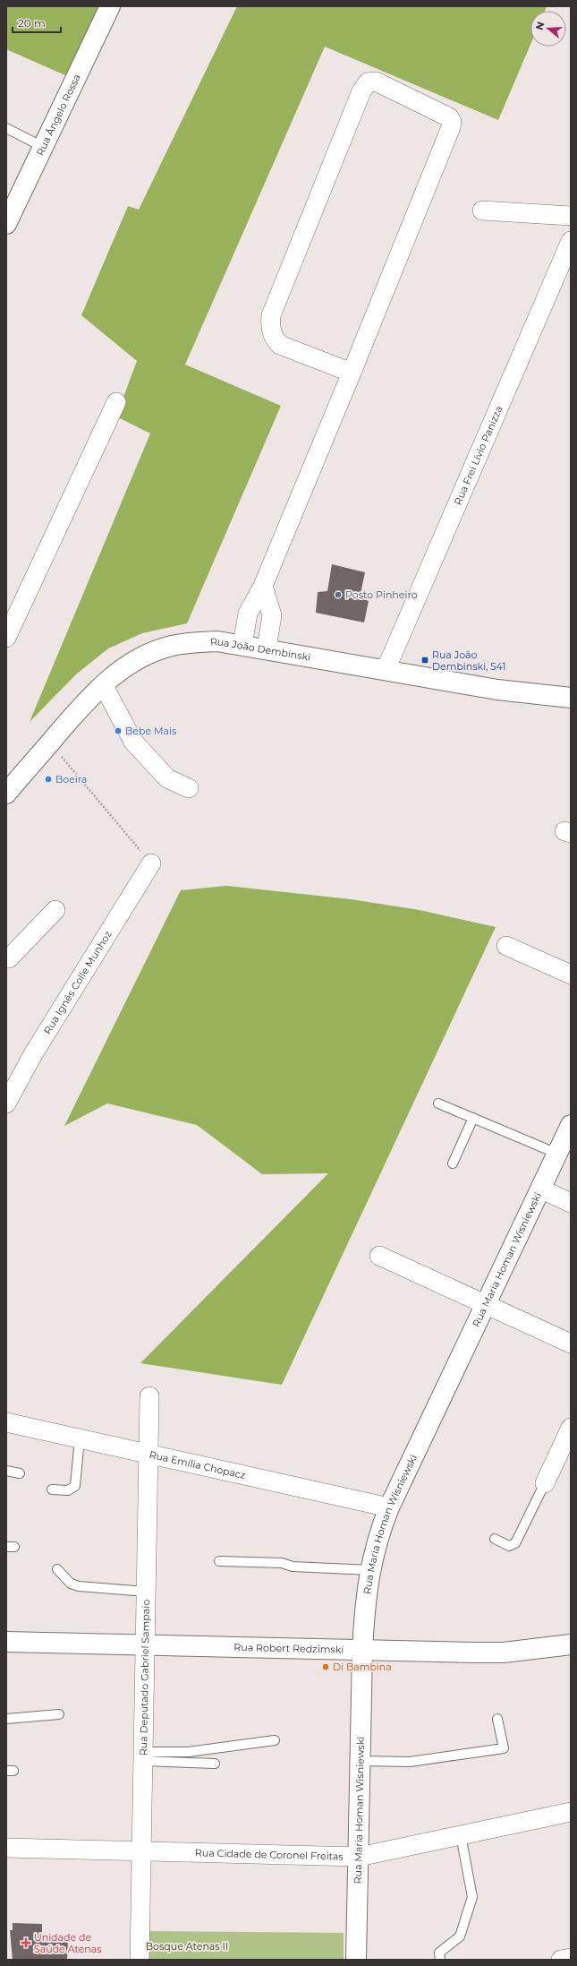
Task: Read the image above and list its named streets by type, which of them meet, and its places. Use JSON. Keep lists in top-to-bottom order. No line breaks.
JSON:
{"streets":{"street":["Rua Ângelo Rossa","Rua Frei Lívio Panizza","Rua João Dembinski","Rua Ignês Colle Munhoz","Rua Maria Homan Wisniewski","Rua Emília Chopacz","Rua Robert Redzimski","Rua Deputado Gabriel Sampaio","Rua Cidade de Coronel Freitas"]},"crossings":[["Rua Frei Lívio Panizza","Rua João Dembinski"],["Rua Maria Homan Wisniewski","Rua Emília Chopacz"],["Rua Maria Homan Wisniewski","Rua Robert Redzimski"],["Rua Maria Homan Wisniewski","Rua Cidade de Coronel Freitas"],["Rua Emília Chopacz","Rua Deputado Gabriel Sampaio"],["Rua Robert Redzimski","Rua Deputado Gabriel Sampaio"],["Rua Deputado Gabriel Sampaio","Rua Cidade de Coronel Freitas"]],"parks":["Bosque Atenas II"],"places":{"other":["Posto Pinheiro","Bebe Mais","Boeira","Di Bambina"],"transit":["Rua João Dembinski, 541"],"health":["Unidade de Saúde Atenas"]},"scale_bar":"20 m","north":"left"}
